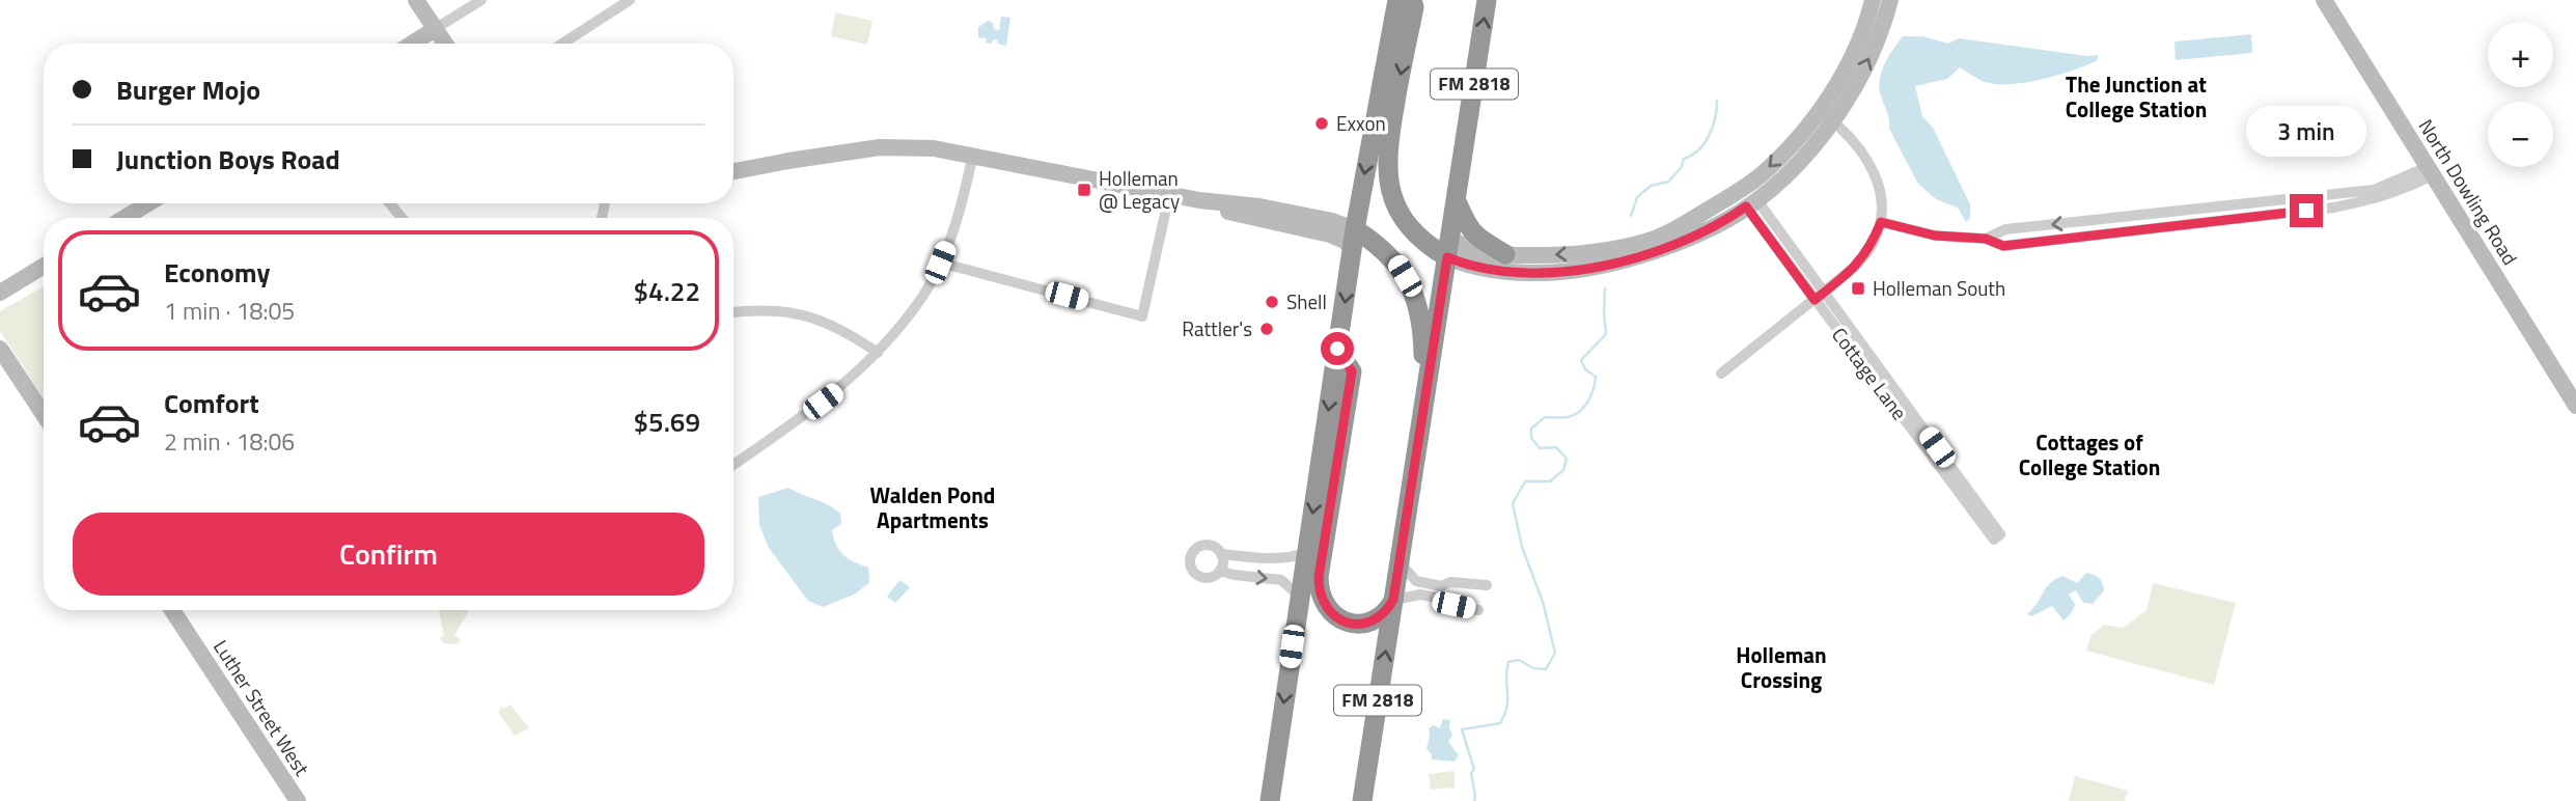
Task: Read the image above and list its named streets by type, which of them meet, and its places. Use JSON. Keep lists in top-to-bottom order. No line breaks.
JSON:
{"streets":{"highway":["FM 2818"],"street":["North Dowling Road","Cottage Lane","Luther Street West"]},"districts":["The Junction at College Station","Cottages of College Station","Walden Pond Apartments","Holleman Crossing"],"places":{"other":["Exxon","Shell","Rattler's"],"transit":["Holleman @ Legacy","Holleman South"]},"page":{"map_buttons":["+","−"],"banner":["Burger Mojo","Junction Boys Road"],"bubble":"3 min","list":[{"name":"Economy","note":"1 min · 18:05","value":"$4.22"},{"name":"Comfort","note":"2 min · 18:06","value":"$5.69"}],"buttons":"Confirm"}}
